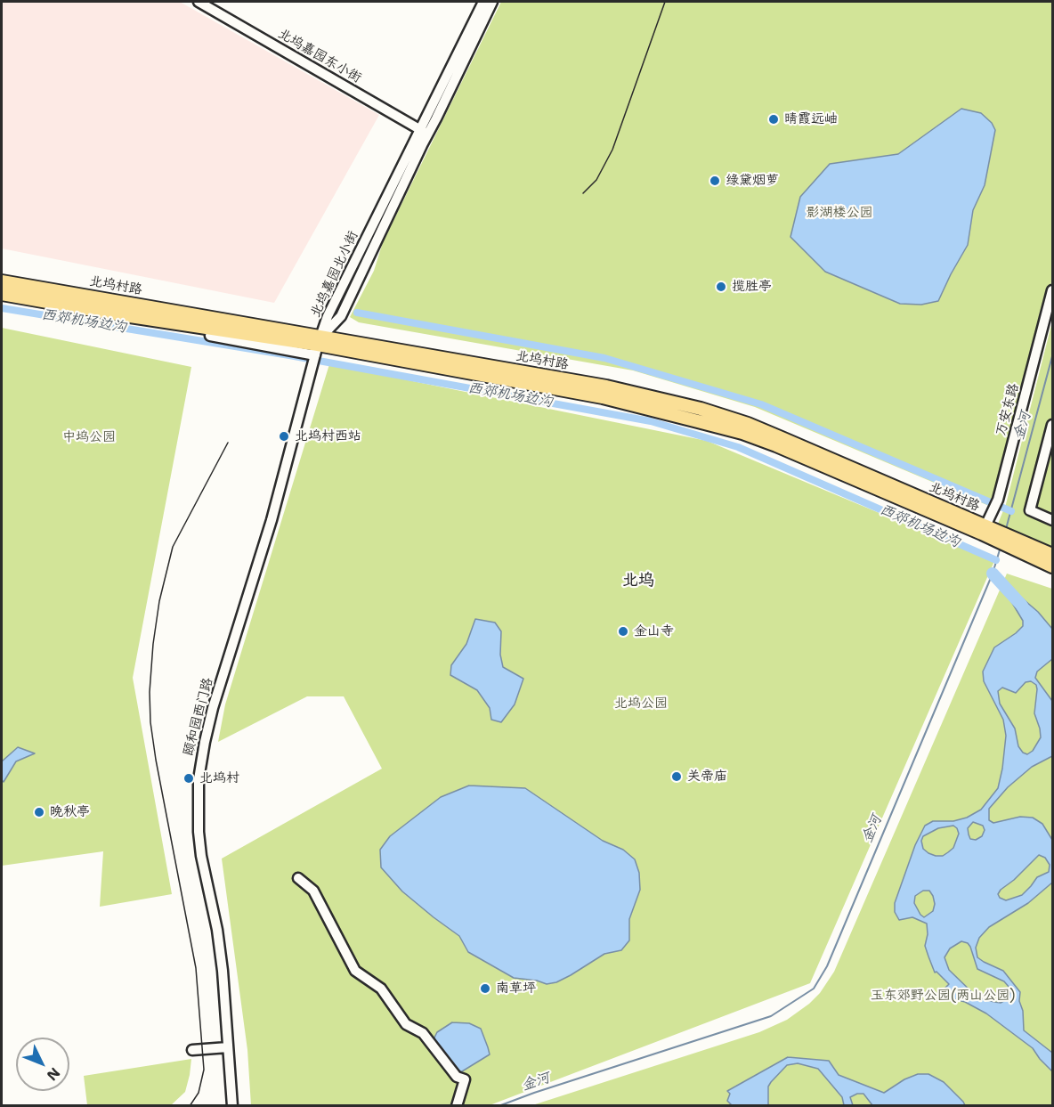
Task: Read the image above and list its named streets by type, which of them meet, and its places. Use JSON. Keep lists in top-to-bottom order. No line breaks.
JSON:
{"streets":{"main road":["北坞村路"],"street":["北坞嘉园东小街","北坞嘉园北小街","万安东路","颐和园西门路"]},"crossings":[["北坞嘉园东小街","北坞嘉园北小街"],["北坞嘉园北小街","北坞村路"],["北坞嘉园北小街","颐和园西门路"],["北坞村路","万安东路"],["北坞村路","颐和园西门路"]],"districts":["北坞"],"water":["西郊机场边沟","金河"],"parks":["影湖楼公园","中坞公园","北坞公园","玉东郊野公园(两山公园)"],"places":["晴霞远岫","绿黛烟萝","揽胜亭","北坞村西站","金山寺","关帝庙","北坞村","晚秋亭","南草坪"],"north":"bottom right"}
